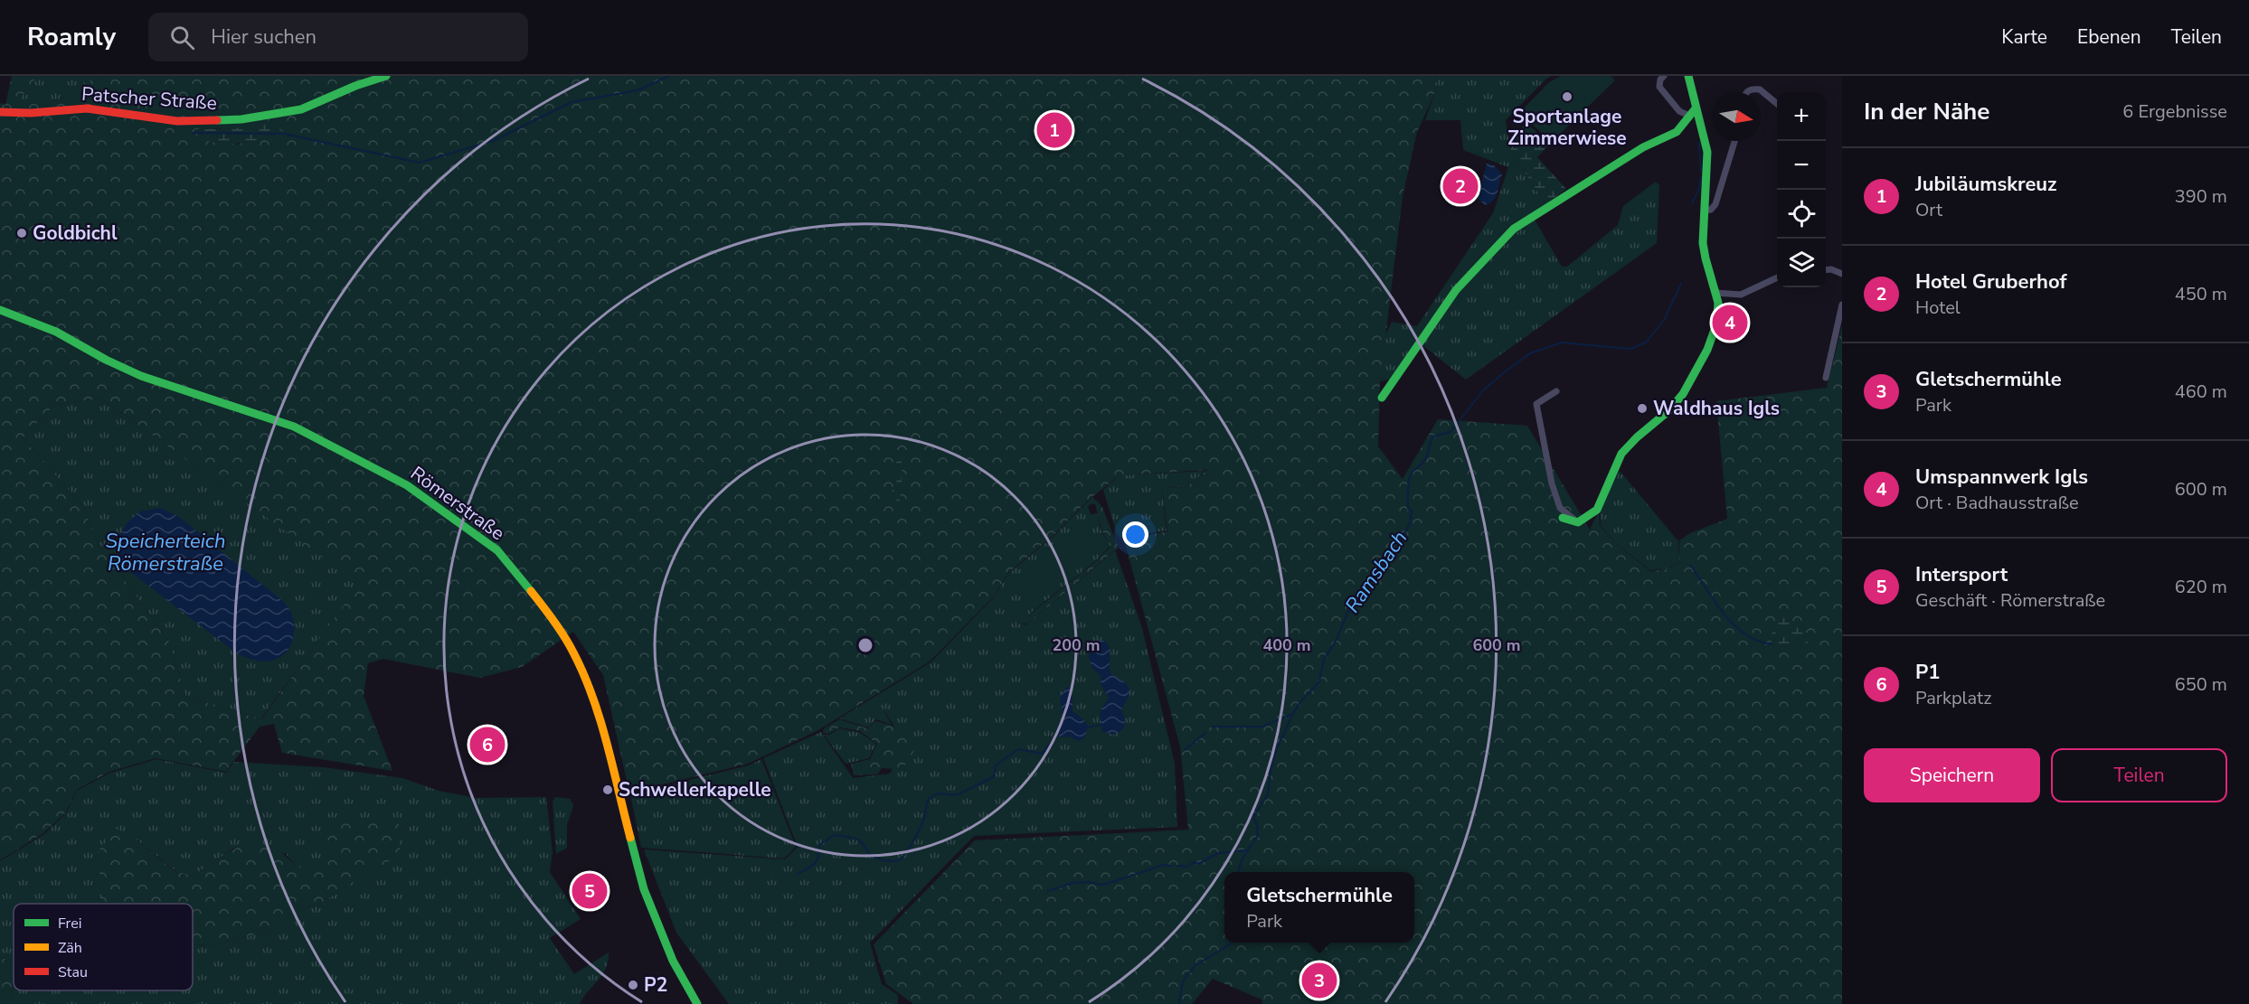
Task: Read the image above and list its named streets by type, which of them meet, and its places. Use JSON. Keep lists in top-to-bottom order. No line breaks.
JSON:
{"streets":{"main road":["Patscher Straße","Römerstraße"]},"water":["Speicherteich Römerstraße","Ramsbach"],"places":["Sportanlage Zimmerwiese","Goldbichl","Waldhaus Igls","Schwellerkapelle","P2"],"legend":["Frei","Zäh","Stau"],"north":"right","page":{"header":"Roamly","search":"Hier suchen","nav":["Karte","Ebenen","Teilen"],"heading":["In der Nähe","6 Ergebnisse"],"map_buttons":["+","−"],"pins":["1","2","4","6","5","3"],"list":[{"mark":"1","name":"Jubiläumskreuz","note":"Ort","value":"390 m"},{"mark":"2","name":"Hotel Gruberhof","note":"Hotel","value":"450 m"},{"mark":"3","name":"Gletschermühle","note":"Park","value":"460 m"},{"mark":"4","name":"Umspannwerk Igls","note":"Ort · Badhausstraße","value":"600 m"},{"mark":"5","name":"Intersport","note":"Geschäft · Römerstraße","value":"620 m"},{"mark":"6","name":"P1","note":"Parkplatz","value":"650 m"}],"buttons":["Speichern","Teilen"],"popup":["Gletschermühle","Park"]},"rings":["200 m","400 m","600 m"]}
